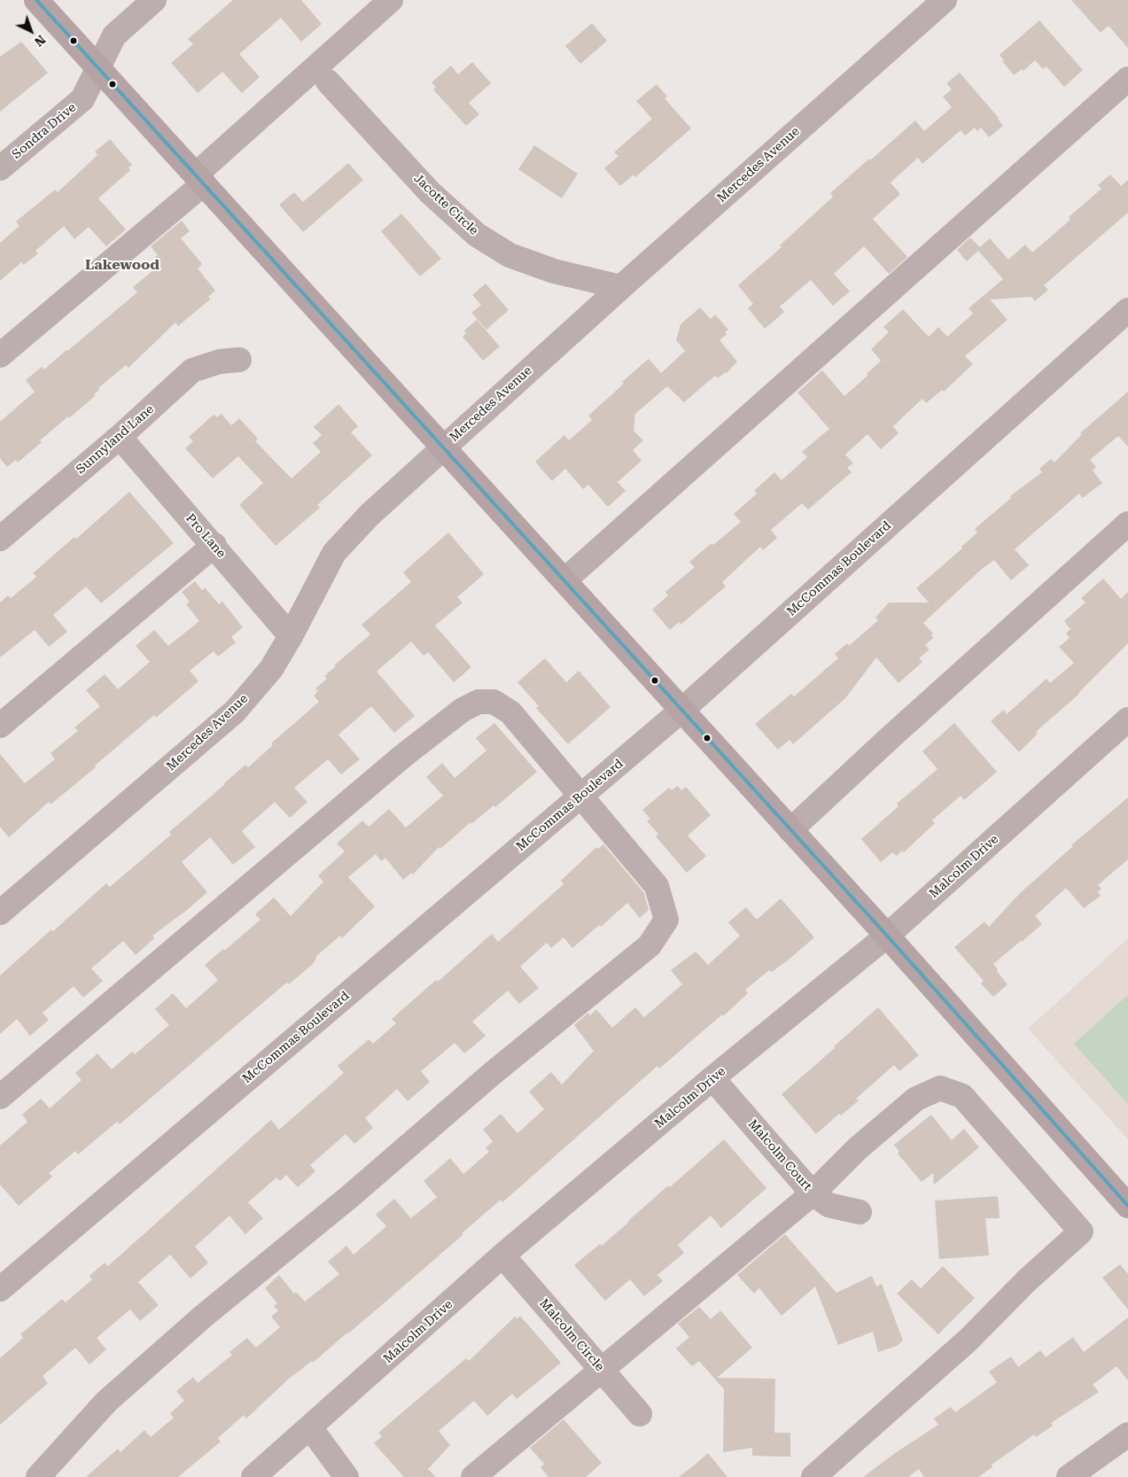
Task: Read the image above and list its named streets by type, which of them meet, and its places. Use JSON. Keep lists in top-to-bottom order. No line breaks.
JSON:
{"streets":{"street":["Sondra Drive","Mercedes Avenue","Jacotte Circle","Sunnyland Lane","Pro Lane","McCommas Boulevard","Malcolm Drive","Malcolm Court","Malcolm Circle"]},"crossings":[["Mercedes Avenue","Jacotte Circle"],["Mercedes Avenue","Pro Lane"],["Sunnyland Lane","Pro Lane"],["Malcolm Drive","Malcolm Court"],["Malcolm Drive","Malcolm Circle"]],"districts":["Lakewood"],"north":"bottom right"}
